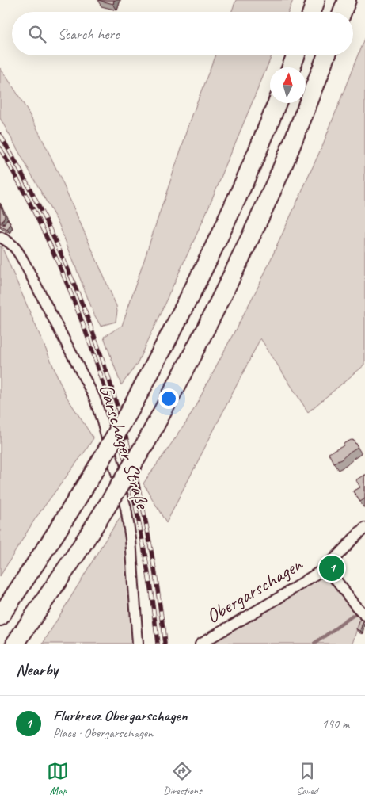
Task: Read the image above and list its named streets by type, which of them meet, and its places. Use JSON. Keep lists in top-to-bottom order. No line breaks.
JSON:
{"streets":{"street":["Garschager Straße","Obergarschagen"]},"north":"top","page":{"search":"Search here","pins":"1","heading":"Nearby","list":[{"mark":"1","name":"Flurkreuz Obergarschagen","note":"Place · Obergarschagen","value":"140 m"}],"nav":["Map","Directions","Saved"]}}
